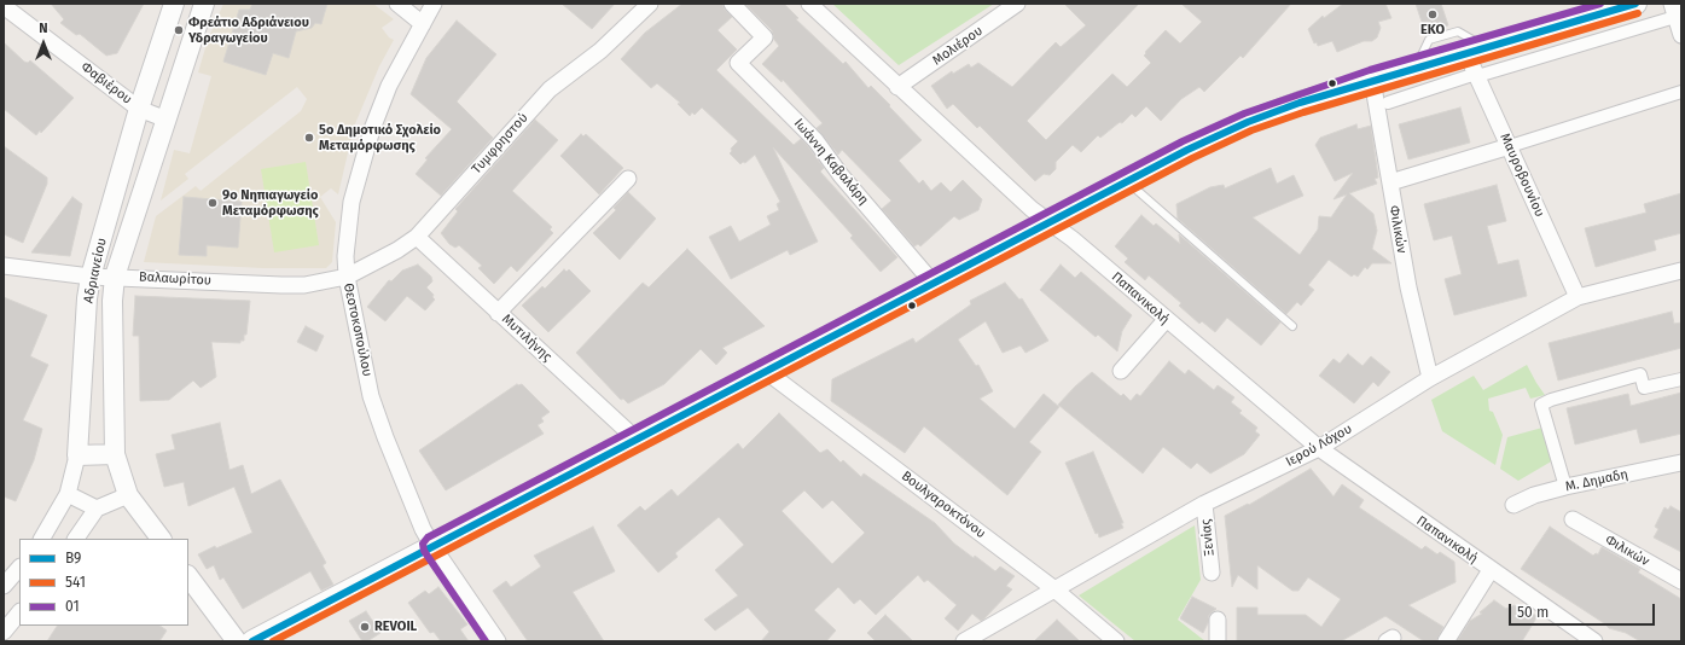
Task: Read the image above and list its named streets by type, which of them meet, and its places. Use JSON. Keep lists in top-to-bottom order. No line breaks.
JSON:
{"streets":{"street":["Μολιέρου","Φαβιέρου","Τυμφρηστού","Ιωάννη Καβαλάρη","Μαυροβουνίου","Φιλικών","Αδριανείου","Βαλαωρίτου","Παπανικολή","Θεοτοκοπούλου","Μυτιλήνης","Ιερού Λόχου","Μ. Δημαδη","Βουλγαροκτόνου","Ξενίας"]},"crossings":[["Μολιέρου","Παπανικολή"],["Φαβιέρου","Αδριανείου"],["Τυμφρηστού","Βαλαωρίτου"],["Τυμφρηστού","Θεοτοκοπούλου"],["Τυμφρηστού","Μυτιλήνης"],["Μαυροβουνίου","Ιερού Λόχου"],["Φιλικών","Ιερού Λόχου"],["Αδριανείου","Βαλαωρίτου"],["Βαλαωρίτου","Θεοτοκοπούλου"],["Παπανικολή","Ιερού Λόχου"],["Ιερού Λόχου","Βουλγαροκτόνου"],["Ιερού Λόχου","Ξενίας"]],"places":["EKO","Φρεάτιο Αδριάνειου Υδραγωγείου","5ο Δημοτικό Σχολείο Μεταμόρφωσης","9ο Νηπιαγωγείο Μεταμόρφωσης","REVOIL"],"lines":["transit line Β9","transit line 01","transit line 541"],"legend":["Β9","541","01"],"scale_bar":"50 m","north":"top"}
